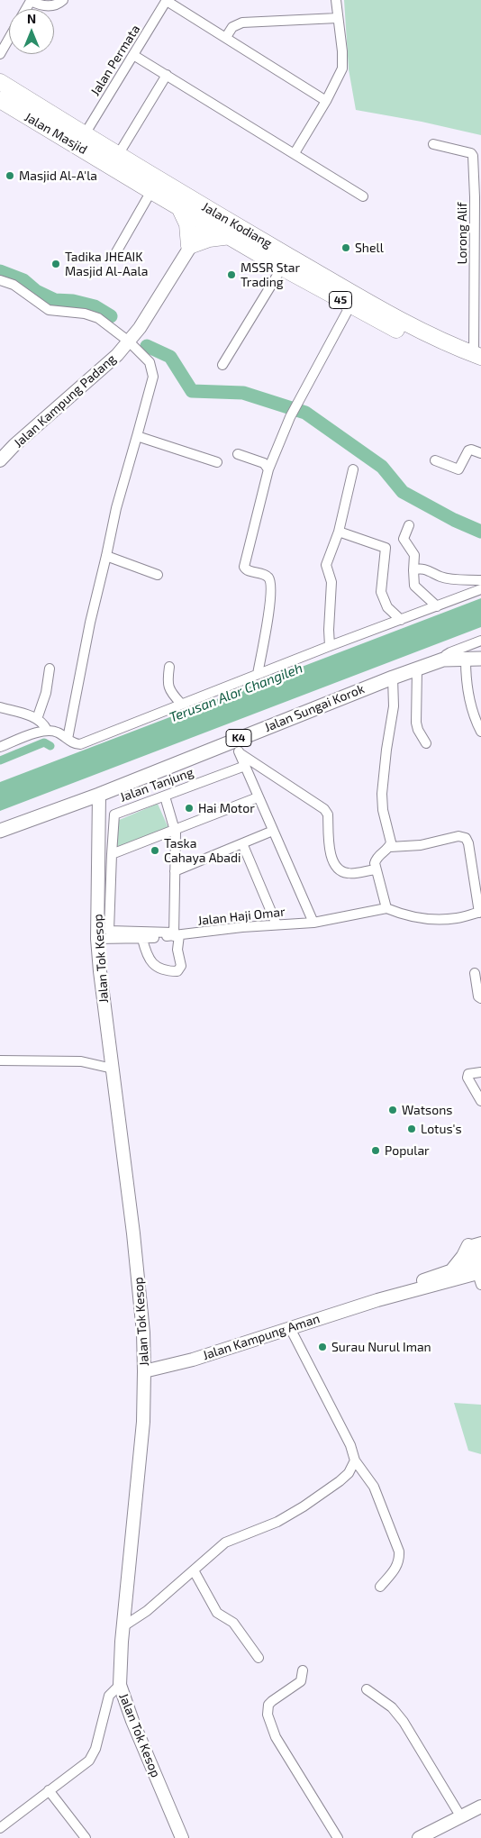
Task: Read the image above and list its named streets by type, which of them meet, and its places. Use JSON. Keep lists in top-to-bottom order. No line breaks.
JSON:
{"streets":{"highway":["Jalan Masjid","Jalan Kodiang","45"],"main road":["Jalan Sungai Korok","K4"],"street":["Jalan Permata","Lorong Alif","Jalan Kampung Padang","Jalan Tanjung","Jalan Haji Omar","Jalan Tok Kesop","Jalan Kampung Aman"]},"crossings":[["Jalan Permata","Jalan Kodiang"],["Jalan Masjid","Jalan Kodiang"],["Jalan Masjid","Jalan Kampung Padang"],["Jalan Kodiang","Lorong Alif"],["Jalan Kodiang","Jalan Kampung Padang"],["Jalan Sungai Korok","Jalan Tok Kesop"],["Jalan Haji Omar","Jalan Tok Kesop"],["Jalan Tok Kesop","Jalan Kampung Aman"]],"water":["Terusan Alor Changileh"],"places":["Masjid Al-A'la","Shell","Tadika JHEAIK Masjid Al-Aala","MSSR Star Trading","Hai Motor","Taska Cahaya Abadi","Watsons","Lotus's","Popular","Surau Nurul Iman"],"north":"top"}
